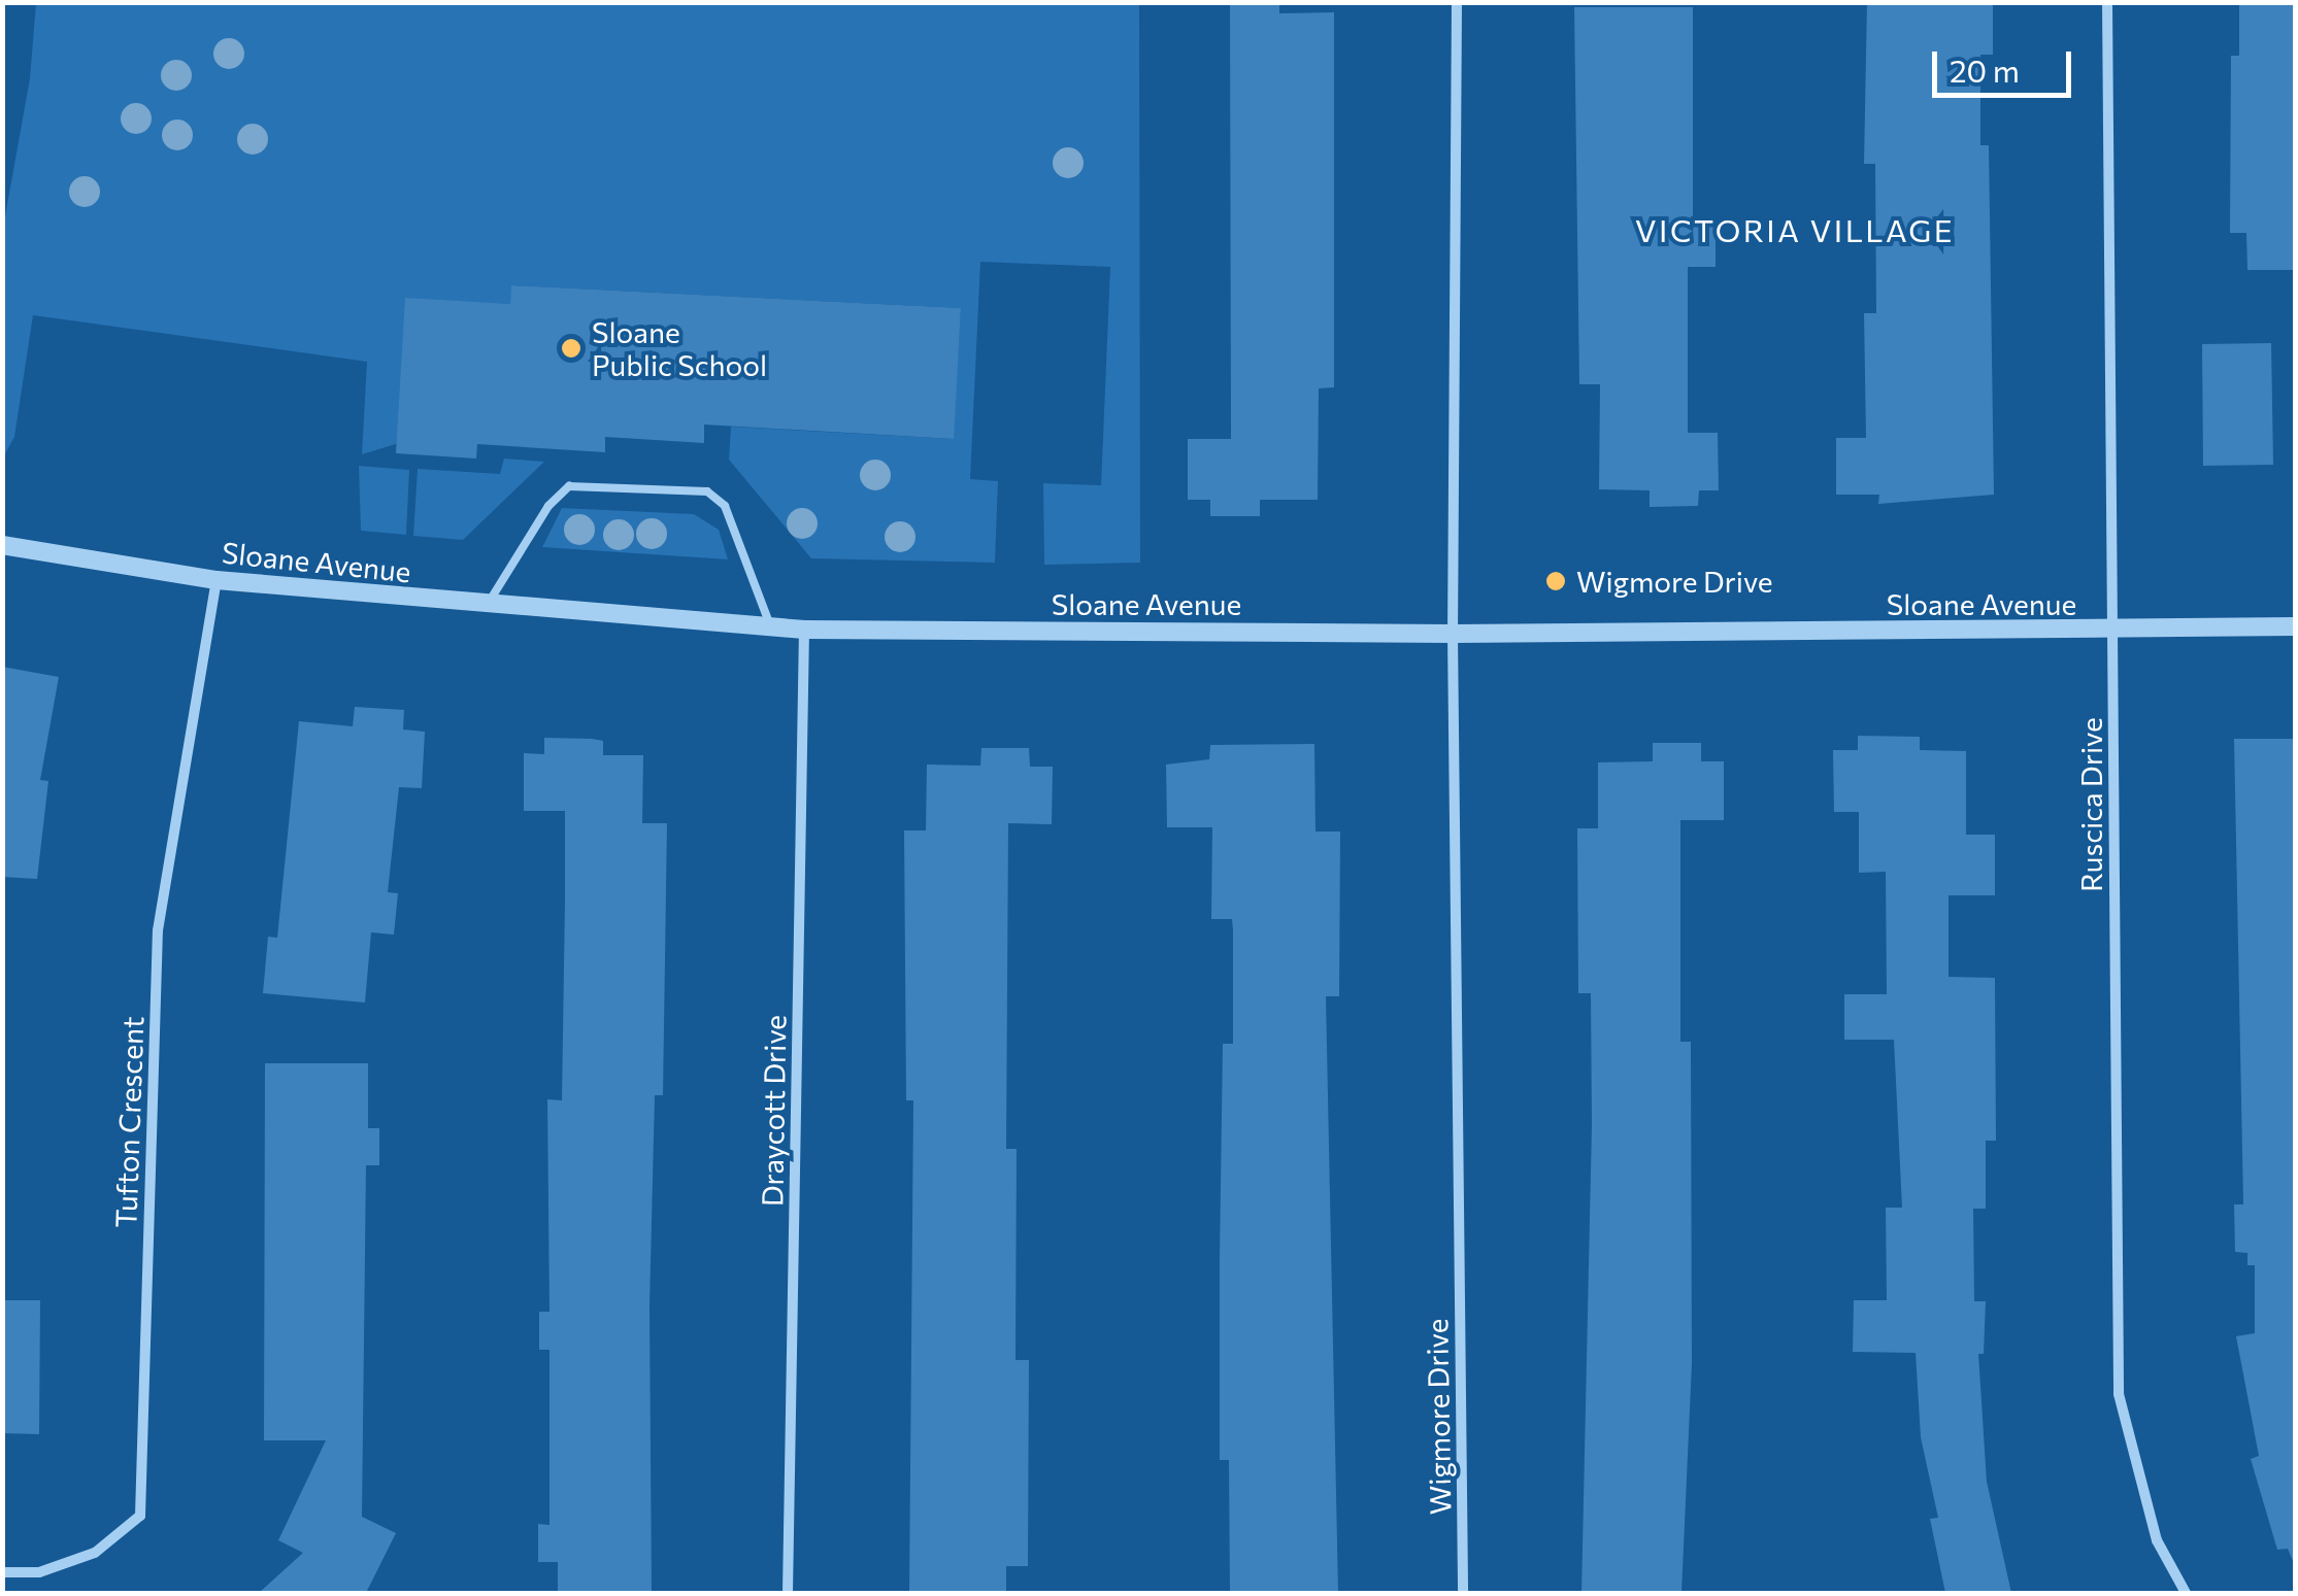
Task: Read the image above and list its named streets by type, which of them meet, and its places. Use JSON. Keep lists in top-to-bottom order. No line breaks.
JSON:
{"streets":{"street":["Sloane Avenue","Ruscica Drive","Draycott Drive","Tufton Crescent","Wigmore Drive"]},"crossings":[["Sloane Avenue","Ruscica Drive"],["Sloane Avenue","Draycott Drive"],["Sloane Avenue","Tufton Crescent"],["Sloane Avenue","Wigmore Drive"]],"districts":["VICTORIA VILLAGE"],"places":["Sloane Public School","Wigmore Drive"],"scale_bar":"20 m"}
